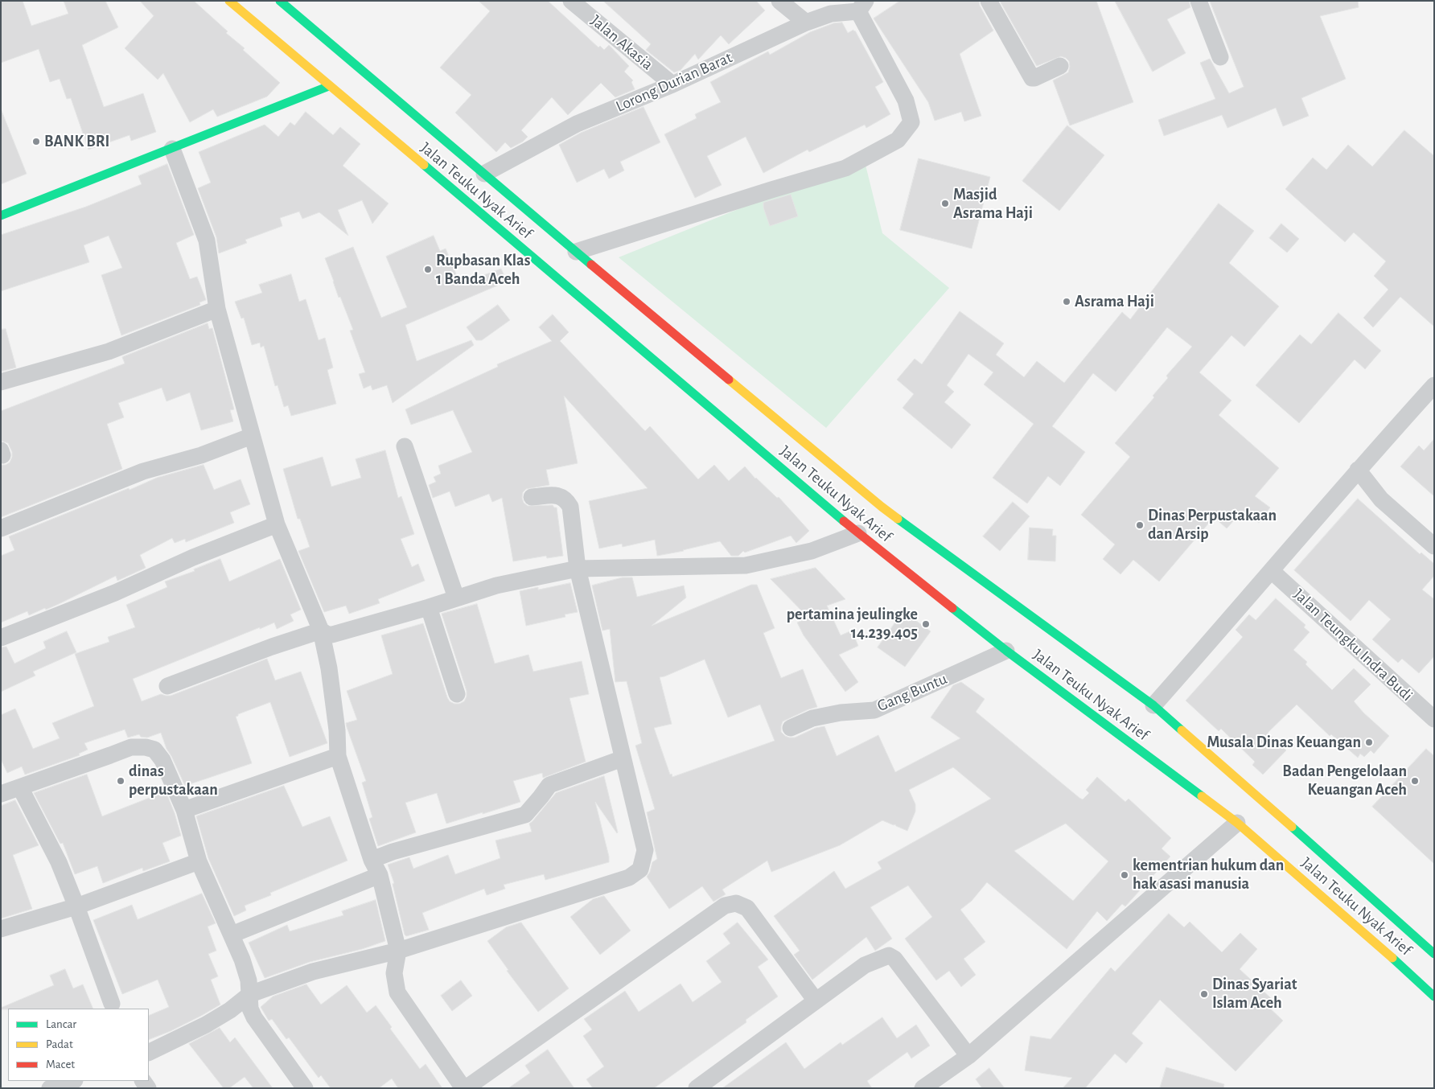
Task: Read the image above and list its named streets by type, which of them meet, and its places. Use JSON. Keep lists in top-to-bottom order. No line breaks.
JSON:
{"streets":{"main road":["Jalan Teuku Nyak Arief"],"street":["Jalan Akasia","Lorong Durian Barat","Jalan Teungku Indra Budi","Gang Buntu"]},"crossings":[["Jalan Akasia","Lorong Durian Barat"],["Lorong Durian Barat","Jalan Teuku Nyak Arief"],["Jalan Teuku Nyak Arief","Gang Buntu"]],"places":["BANK BRI","Masjid Asrama Haji","Rupbasan Klas 1 Banda Aceh","Asrama Haji","Dinas Perpustakaan dan Arsip","pertamina jeulingke 14.239.405","Musala Dinas Keuangan","dinas perpustakaan","Badan Pengelolaan Keuangan Aceh","kementrian hukum dan hak asasi manusia","Dinas Syariat Islam Aceh"],"legend":["Lancar","Padat","Macet"]}
